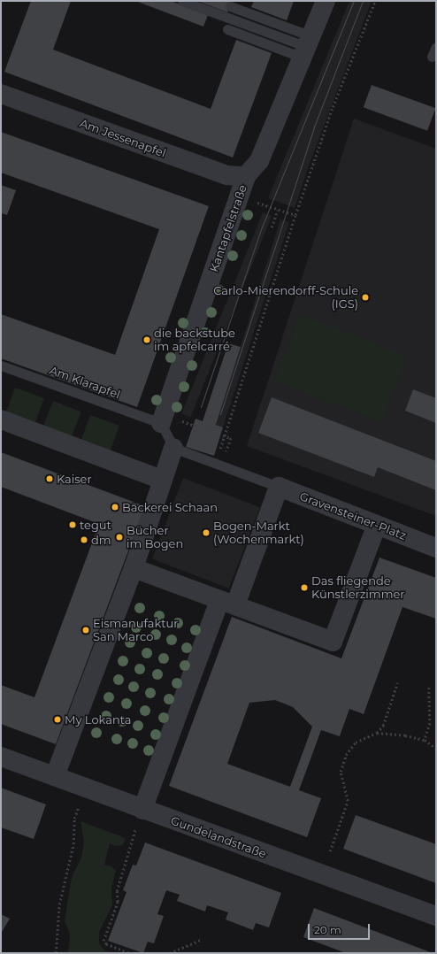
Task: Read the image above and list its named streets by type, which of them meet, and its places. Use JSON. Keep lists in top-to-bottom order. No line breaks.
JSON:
{"streets":{"street":["Am Jessenapfel","Kantapfelstraße","Gravensteiner-Platz","Gundelandstraße"],"lane":["Am Klarapfel"]},"crossings":[["Am Jessenapfel","Kantapfelstraße"],["Kantapfelstraße","Am Klarapfel"]],"places":["Carlo-Mierendorff-Schule (IGS)","die backstube im apfelcarré","Kaiser","Bäckerei Schaan","tegut","Bogen-Markt (Wochenmarkt)","Bücher im Bogen","dm","Das fliegende Künstlerzimmer","Eismanufaktur San Marco","My Lokanta"],"scale_bar":"20 m"}
